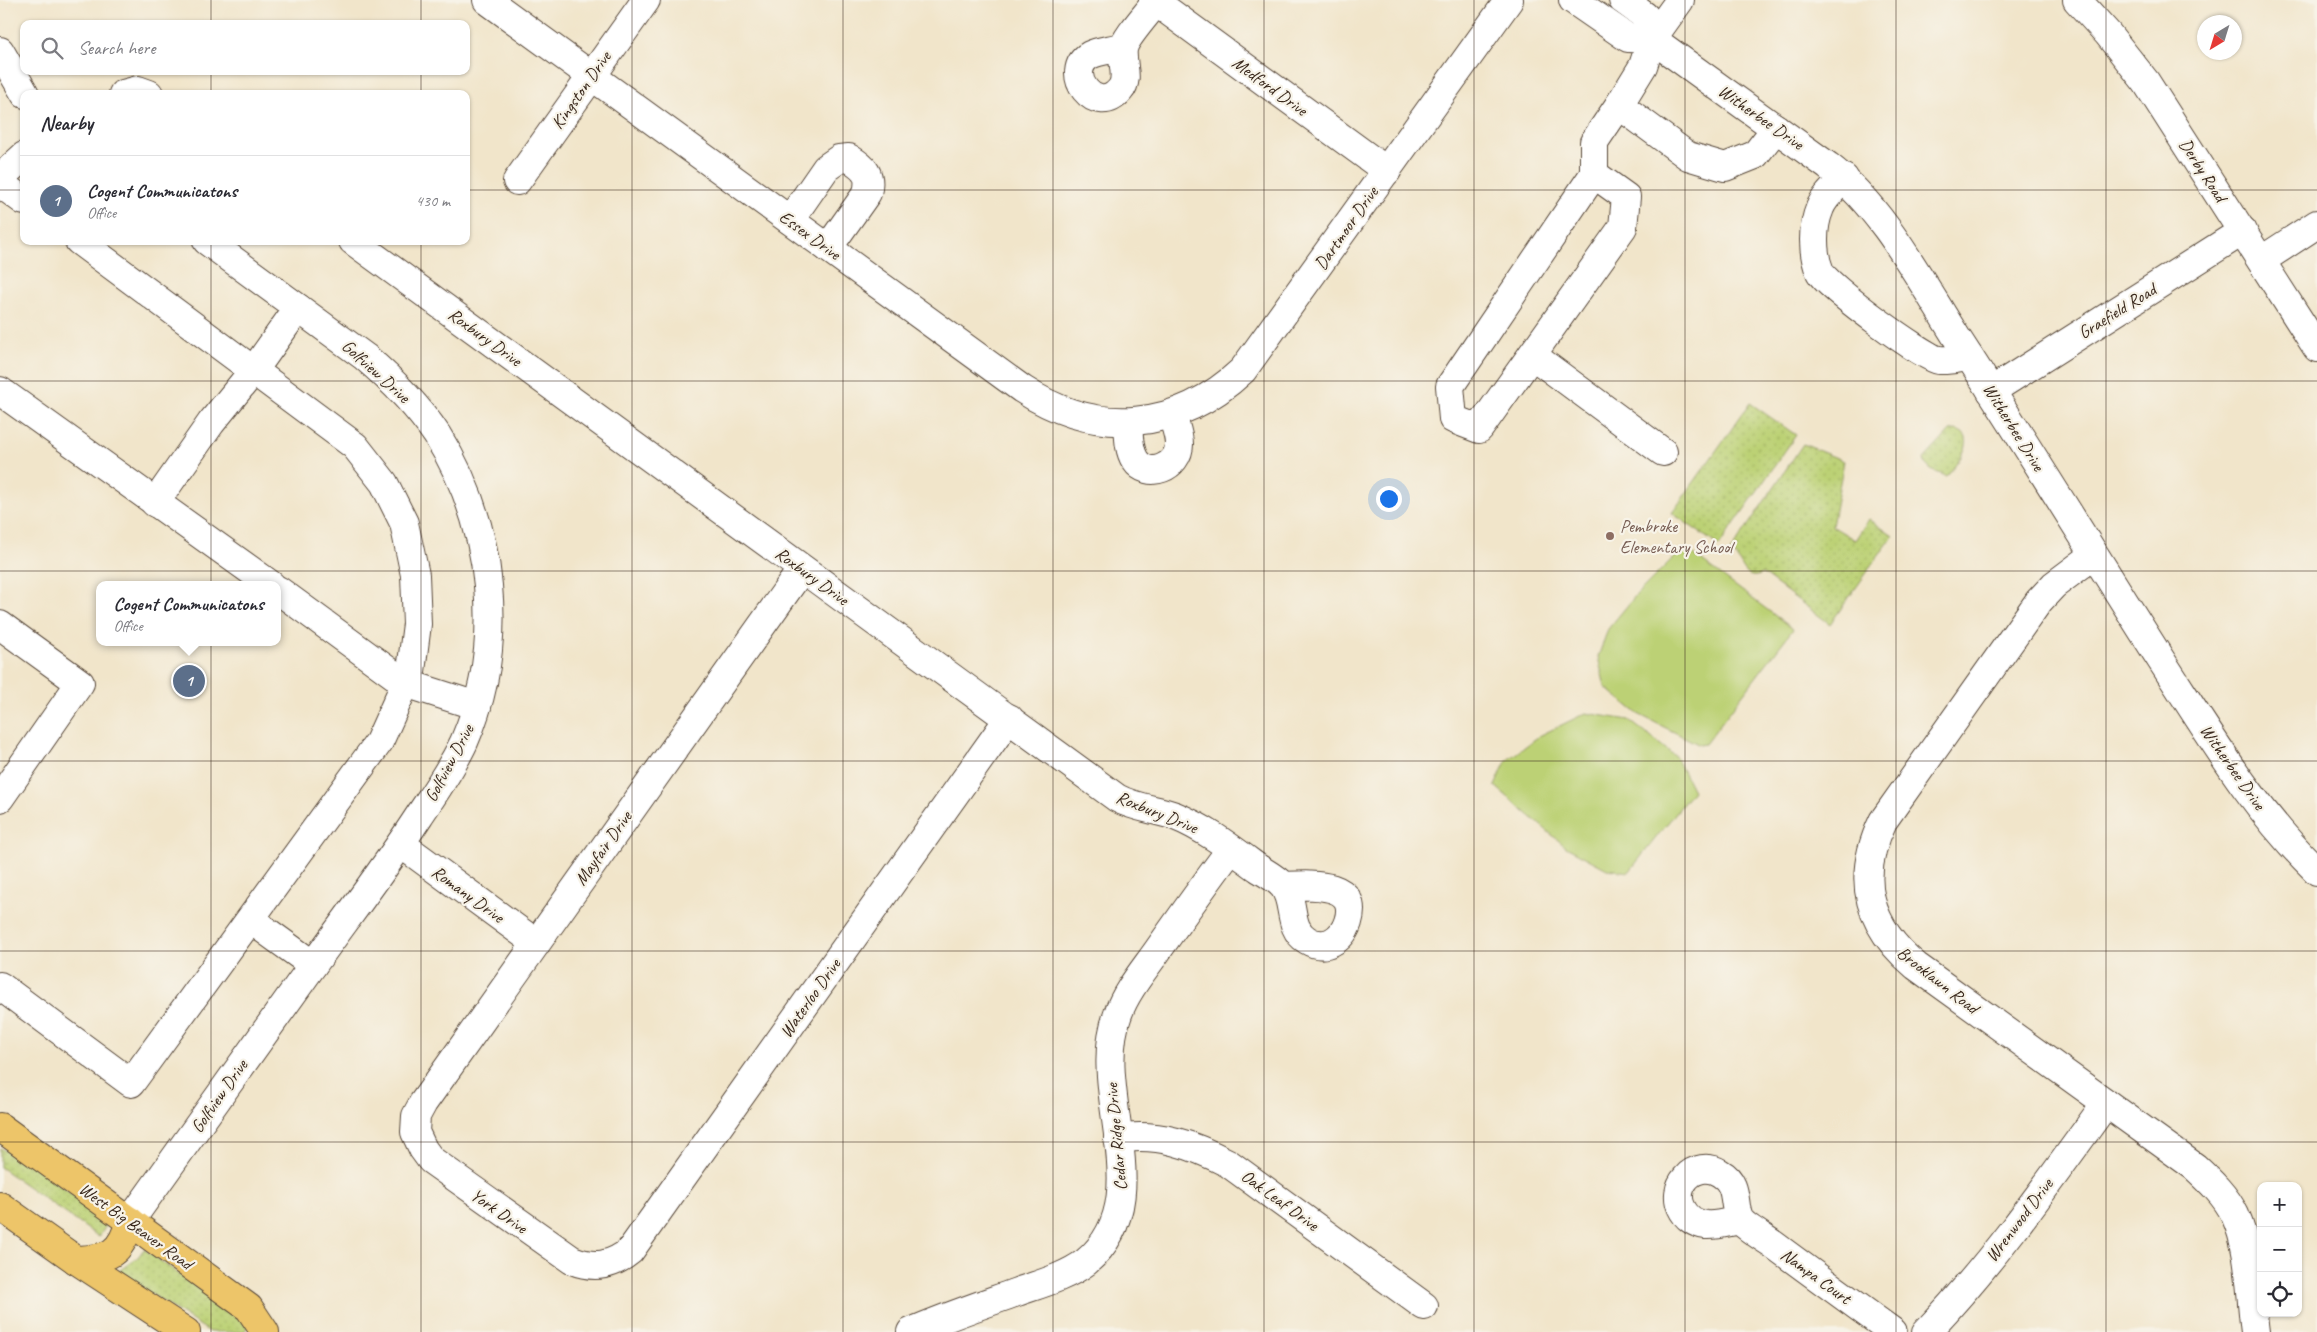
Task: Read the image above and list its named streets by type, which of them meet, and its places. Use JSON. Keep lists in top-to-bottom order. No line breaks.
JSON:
{"streets":{"main road":["West Big Beaver Road"],"street":["Medford Drive","Kingston Drive","Witherbee Drive","Derby Road","Dartmoor Drive","Essex Drive","Graefield Road","Roxbury Drive","Golfview Drive","Mayfair Drive","Romany Drive","Brooklawn Road","Waterloo Drive","Cedar Ridge Drive","Oak Leaf Drive","York Drive","Wrenwood Drive","Nampa Court"]},"crossings":[["Medford Drive","Dartmoor Drive"],["Kingston Drive","Essex Drive"],["Witherbee Drive","Graefield Road"],["Witherbee Drive","Brooklawn Road"],["Derby Road","Graefield Road"],["Dartmoor Drive","Essex Drive"],["Roxbury Drive","Mayfair Drive"],["Roxbury Drive","Waterloo Drive"],["Roxbury Drive","Cedar Ridge Drive"],["Golfview Drive","Romany Drive"],["Golfview Drive","West Big Beaver Road"],["Mayfair Drive","Romany Drive"],["Mayfair Drive","York Drive"],["Brooklawn Road","Wrenwood Drive"],["Waterloo Drive","York Drive"],["Cedar Ridge Drive","Oak Leaf Drive"]],"places":["Pembroke Elementary School"],"north":"bottom left","page":{"search":"Search here","heading":"Nearby","list":[{"mark":"1","name":"Cogent Communicatons","note":"Office","value":"430 m"}],"popup":["Cogent Communicatons","Office"],"pins":"1","map_buttons":["+","−"]}}
